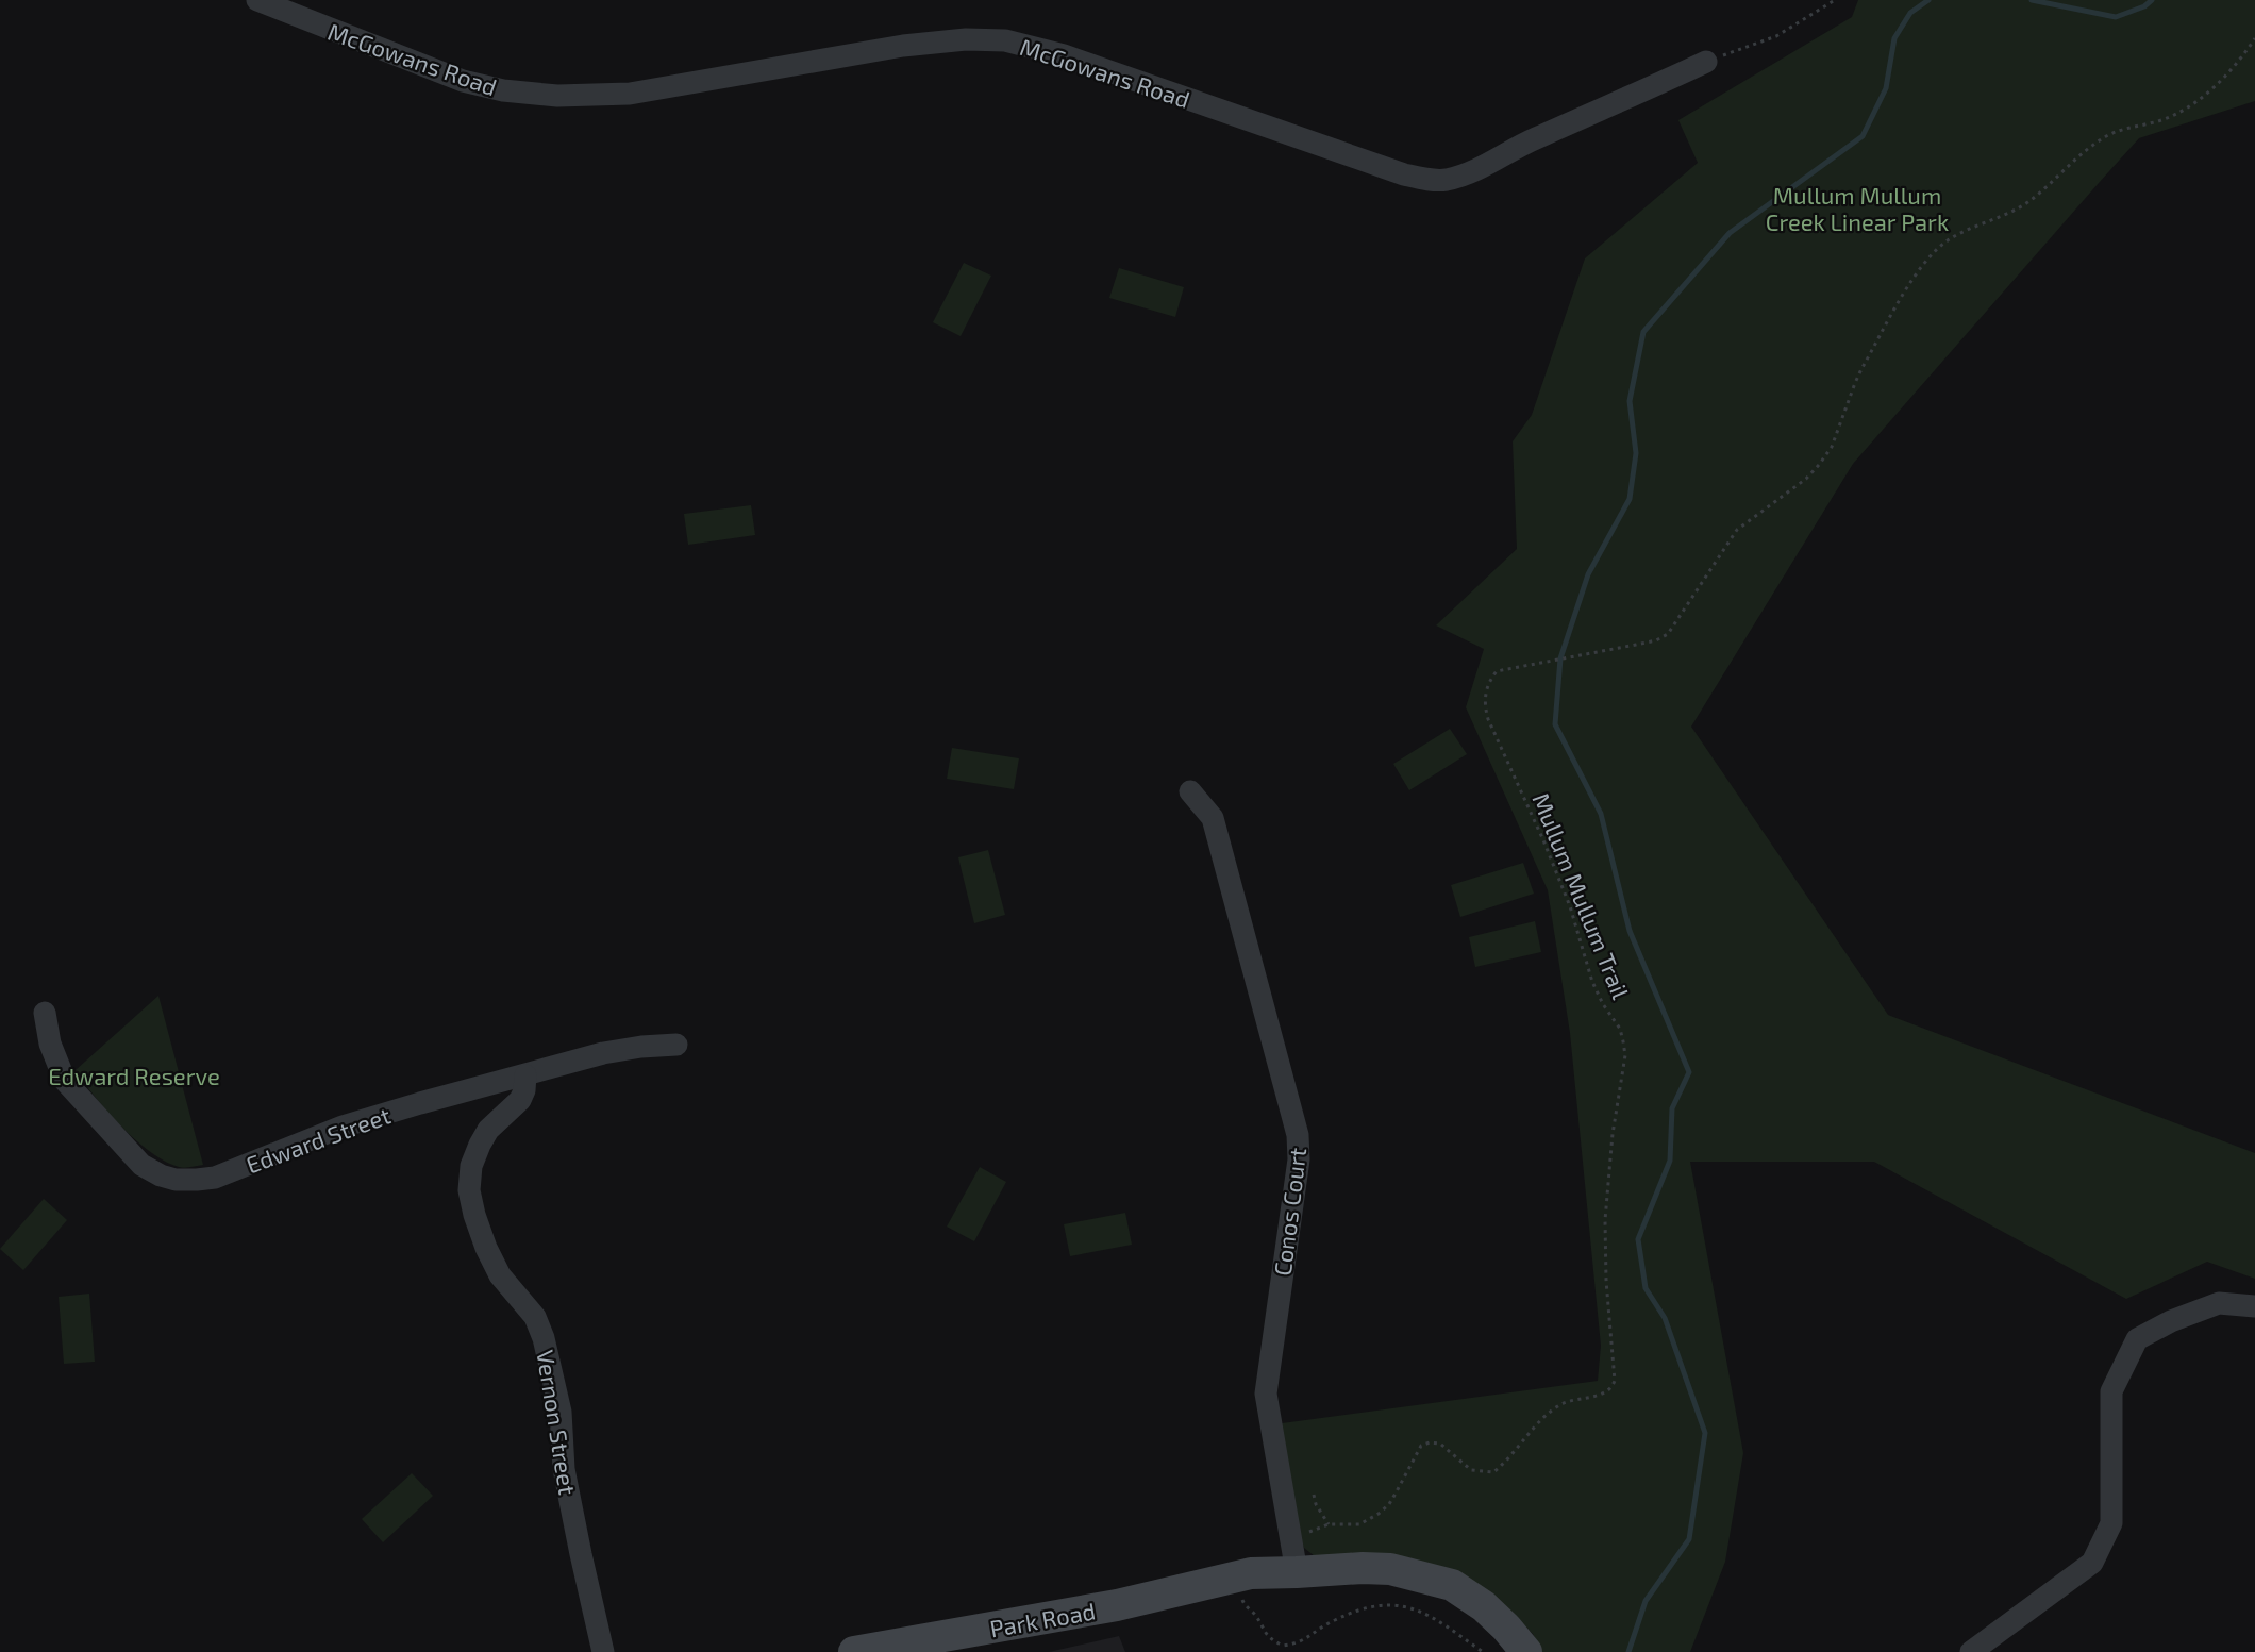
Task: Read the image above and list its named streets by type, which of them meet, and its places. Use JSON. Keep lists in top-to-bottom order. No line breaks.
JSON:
{"streets":{"street":["McGowans Road","Edward Street","Conos Court","Vernon Street","Park Road"],"path":["Mullum Mullum Trail"]},"crossings":[["Mullum Mullum Trail","Conos Court"],["Edward Street","Vernon Street"],["Conos Court","Park Road"]],"parks":["Mullum Mullum Creek Linear Park","Edward Reserve"]}
